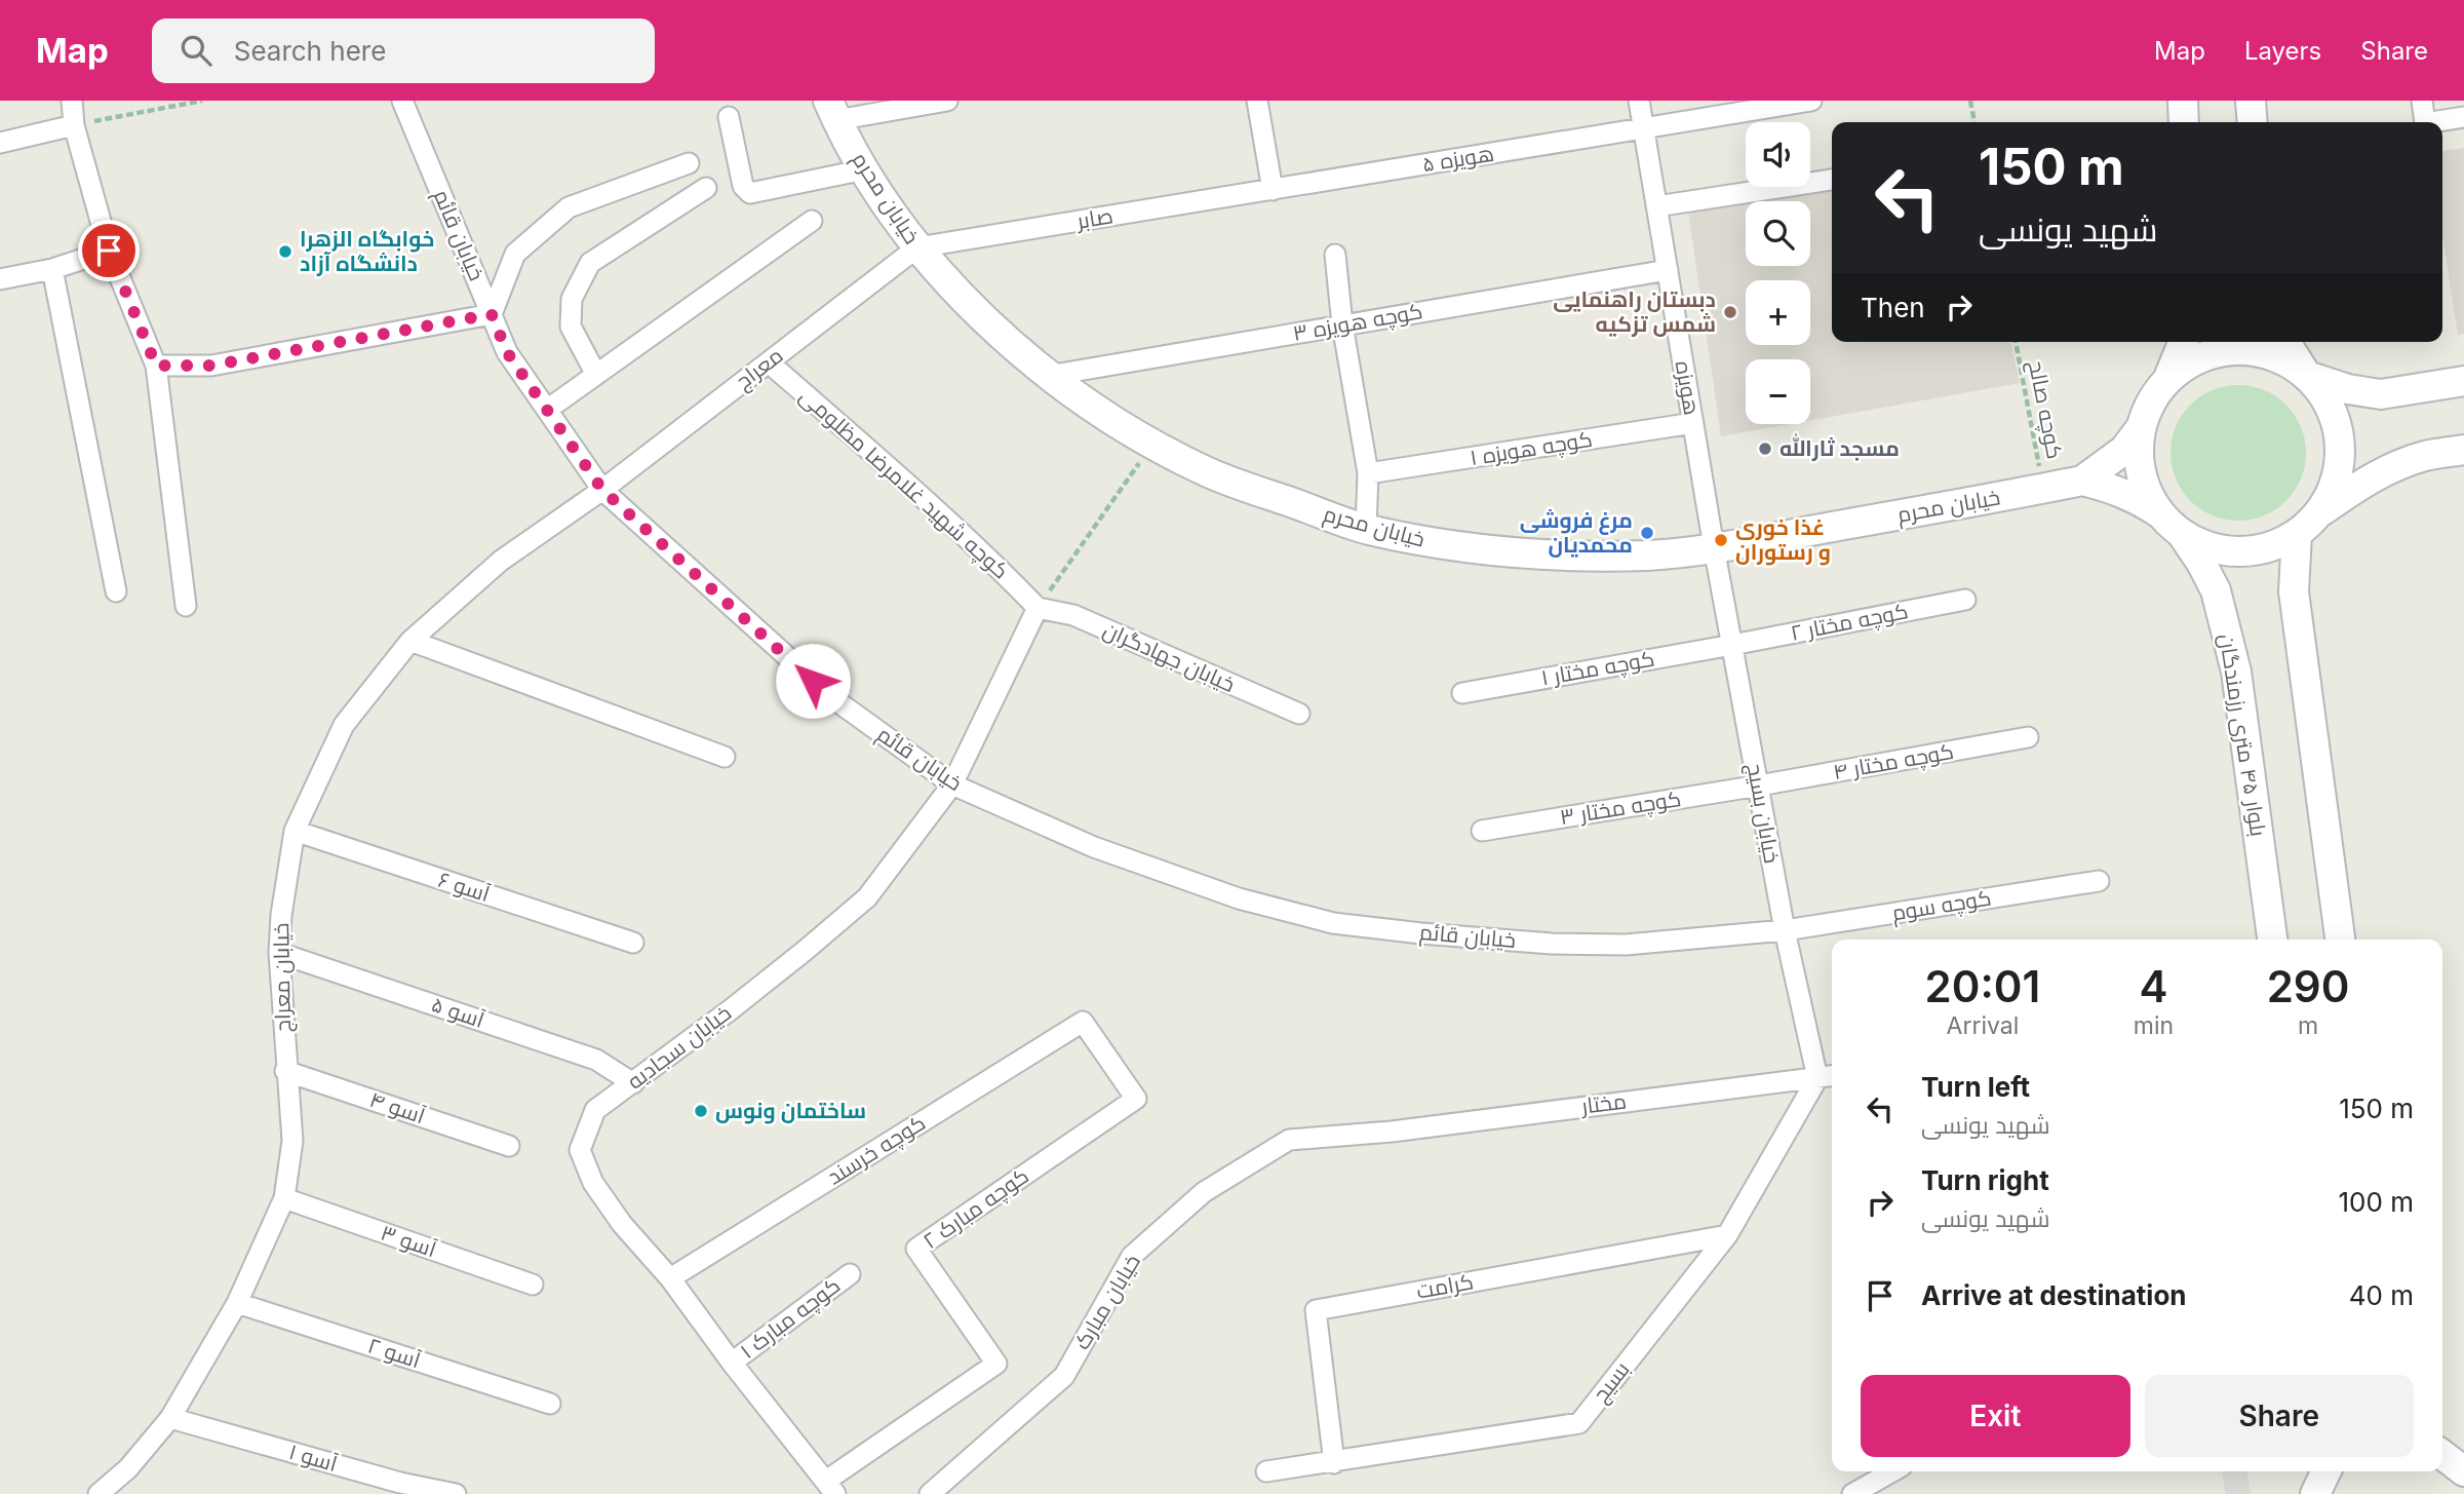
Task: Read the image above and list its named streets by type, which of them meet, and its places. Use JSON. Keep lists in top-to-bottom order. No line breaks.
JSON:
{"streets":{"main road":["خیابان محرم","بلوار ۴۵ متری رزمندگان"],"street":["هویزه ۵","صابر","خیابان قائم","کوچه هویزه ۳","معراج","هویزه","کوچه هویزه ۱","کوچه شهید غلامرضا مظلومی","کوچه مختار ۲","خیابان جهادگران","کوچه مختار ۱","کوچه مختار ۴","کوچه مختار ۳","خیابان بسیج","آسو ۶","کوچه سوم","خیابان معراج","آسو ۵","خیابان سجادیه","مختار","آسو ۴","کوچه خرسند","کوچه مبارک ۲","آسو ۳","کرامت","خیابان مبارک","کوچه مبارک ۱","آسو ۲","بسیج","آسو ۱"],"path":["کوچه صالح"]},"crossings":[["هویزه ۵","صابر"],["هویزه ۵","هویزه"],["خیابان محرم","صابر"],["خیابان محرم","کوچه هویزه ۳"],["خیابان محرم","معراج"],["خیابان محرم","هویزه"],["خیابان محرم","کوچه صالح"],["خیابان محرم","خیابان بسیج"],["صابر","معراج"],["خیابان قائم","معراج"],["خیابان قائم","خیابان بسیج"],["خیابان قائم","کوچه سوم"],["خیابان قائم","خیابان معراج"],["خیابان قائم","خیابان سجادیه"],["کوچه هویزه ۳","هویزه"],["معراج","کوچه شهید غلامرضا مظلومی"],["معراج","خیابان معراج"],["هویزه","کوچه هویزه ۱"],["هویزه","خیابان بسیج"],["کوچه شهید غلامرضا مظلومی","خیابان جهادگران"],["کوچه شهید غلامرضا مظلومی","خیابان سجادیه"],["کوچه مختار ۲","کوچه مختار ۱"],["کوچه مختار ۲","خیابان بسیج"],["خیابان جهادگران","خیابان سجادیه"],["کوچه مختار ۱","خیابان بسیج"],["کوچه مختار ۴","کوچه مختار ۳"],["کوچه مختار ۴","خیابان بسیج"],["کوچه مختار ۳","خیابان بسیج"],["خیابان بسیج","کوچه سوم"],["خیابان بسیج","مختار"],["خیابان بسیج","بسیج"],["آسو ۶","خیابان معراج"],["خیابان معراج","آسو ۵"],["خیابان معراج","آسو ۴"],["خیابان معراج","آسو ۳"],["خیابان معراج","آسو ۲"],["خیابان معراج","آسو ۱"],["آسو ۵","خیابان سجادیه"],["خیابان سجادیه","کوچه خرسند"],["خیابان سجادیه","کوچه مبارک ۲"],["خیابان سجادیه","کوچه مبارک ۱"],["مختار","خیابان مبارک"],["مختار","بسیج"],["کوچه خرسند","کوچه مبارک ۲"],["کرامت","بسیج"]],"places":["خوابگاه الزهرا دانشگاه آزاد","دبستان راهنمایی شمس تزکیه","مسجد ثارالله","مرغ فروشی محمدیان","غذا خوری و رستوران","ساختمان ونوس"],"page":{"header":"Map","search":"Search here","nav":["Map","Layers","Share"],"map_buttons":["+","−"],"turn":["150 m","شهید یونسی"],"then":"Then","eta":["20:01","Arrival","4","min","290","m"],"list":[{"name":"Turn left","note":"شهید یونسی","value":"150 m"},{"name":"Turn right","note":"شهید یونسی","value":"100 m"},{"name":"Arrive at destination","value":"40 m"}],"buttons":["Exit","Share"]}}
